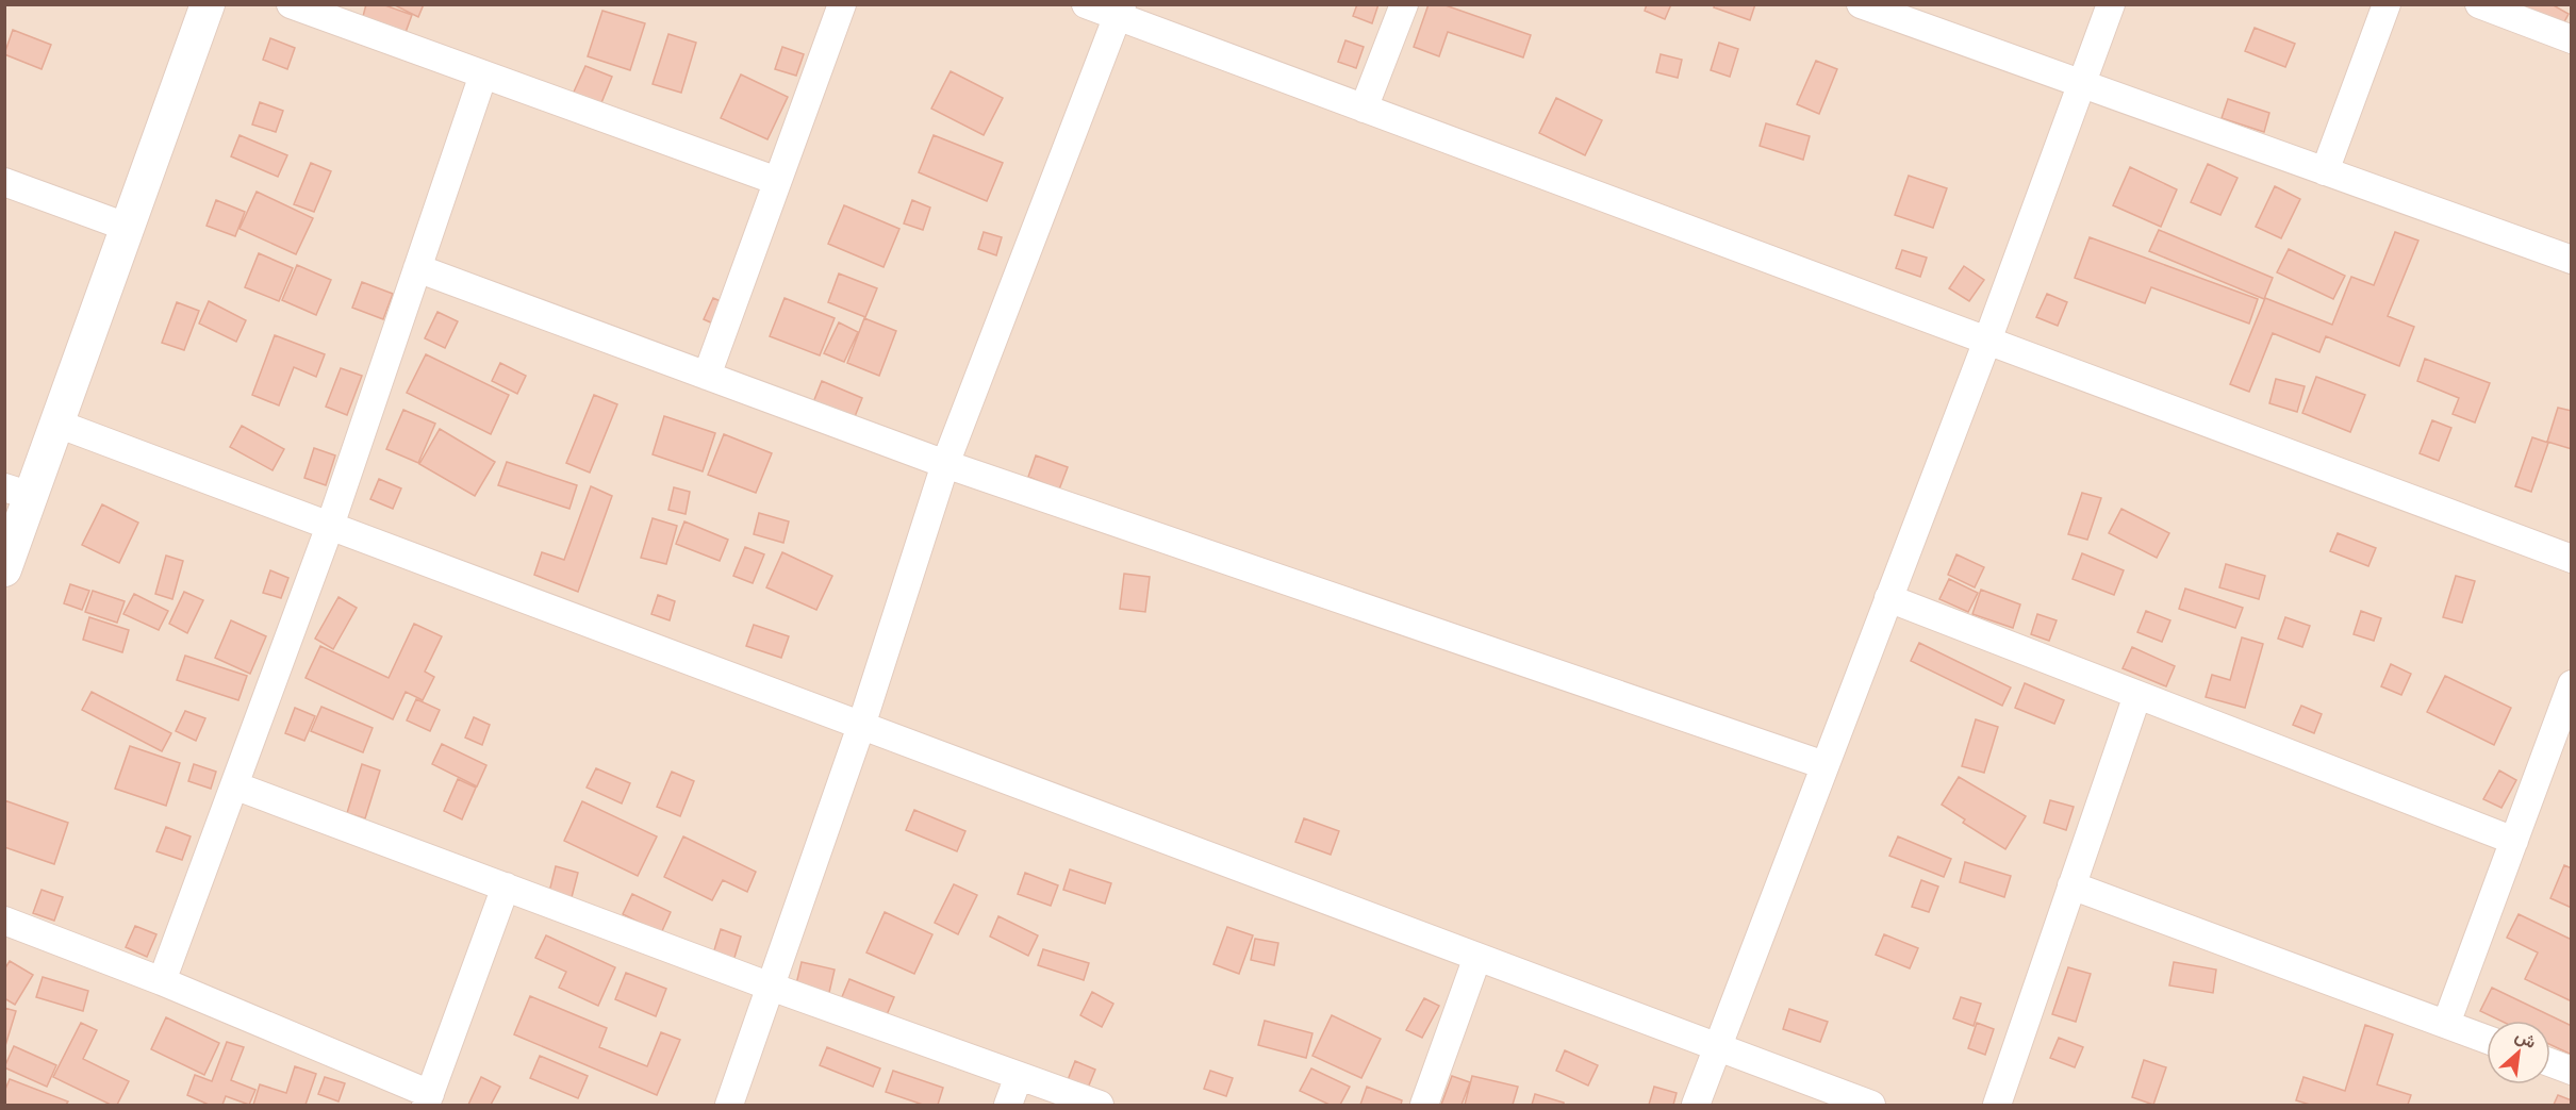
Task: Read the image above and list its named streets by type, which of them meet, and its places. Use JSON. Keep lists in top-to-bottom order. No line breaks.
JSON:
{"north":"top right"}
